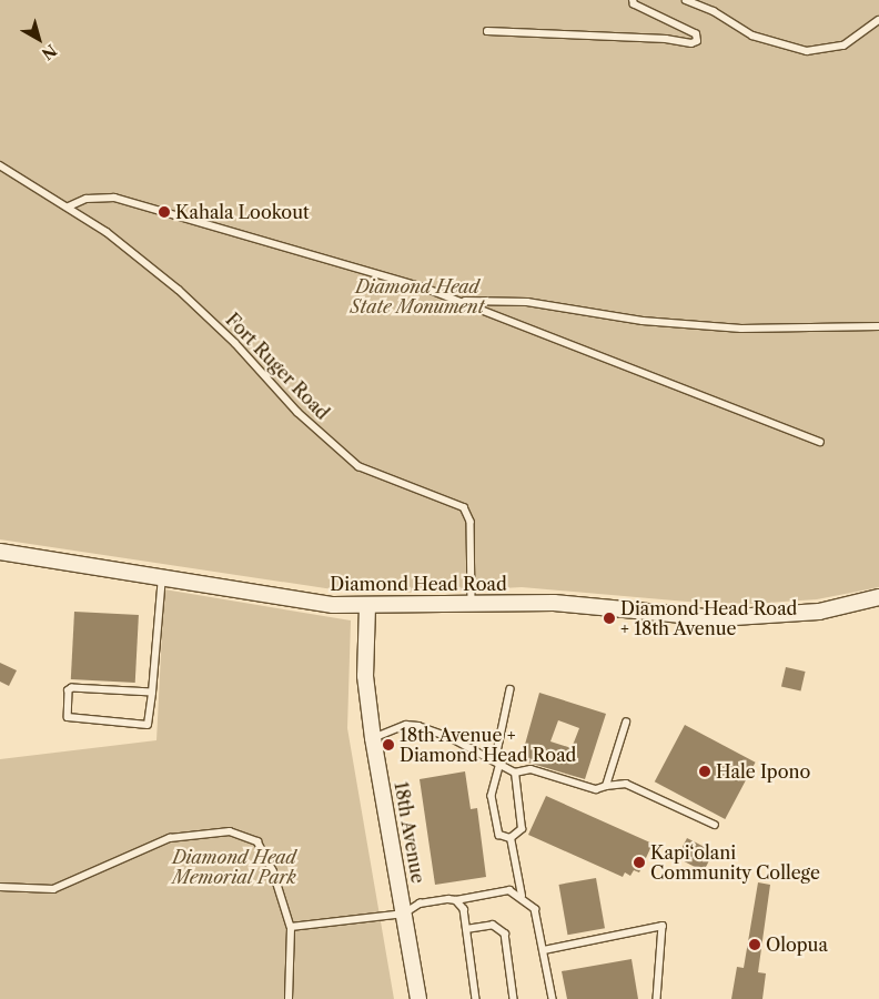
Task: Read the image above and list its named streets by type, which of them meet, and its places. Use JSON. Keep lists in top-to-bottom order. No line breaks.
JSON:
{"streets":{"street":["Diamond Head Road","18th Avenue"],"lane":["Fort Ruger Road"]},"crossings":[["Fort Ruger Road","Diamond Head Road"],["Diamond Head Road","18th Avenue"]],"parks":["Diamond Head State Monument","Diamond Head Memorial Park"],"places":["Kahala Lookout","Diamond Head Road + 18th Avenue","18th Avenue + Diamond Head Road","Hale Ipono","Kapi‘olani Community College","Olopua"],"north":"bottom right"}
